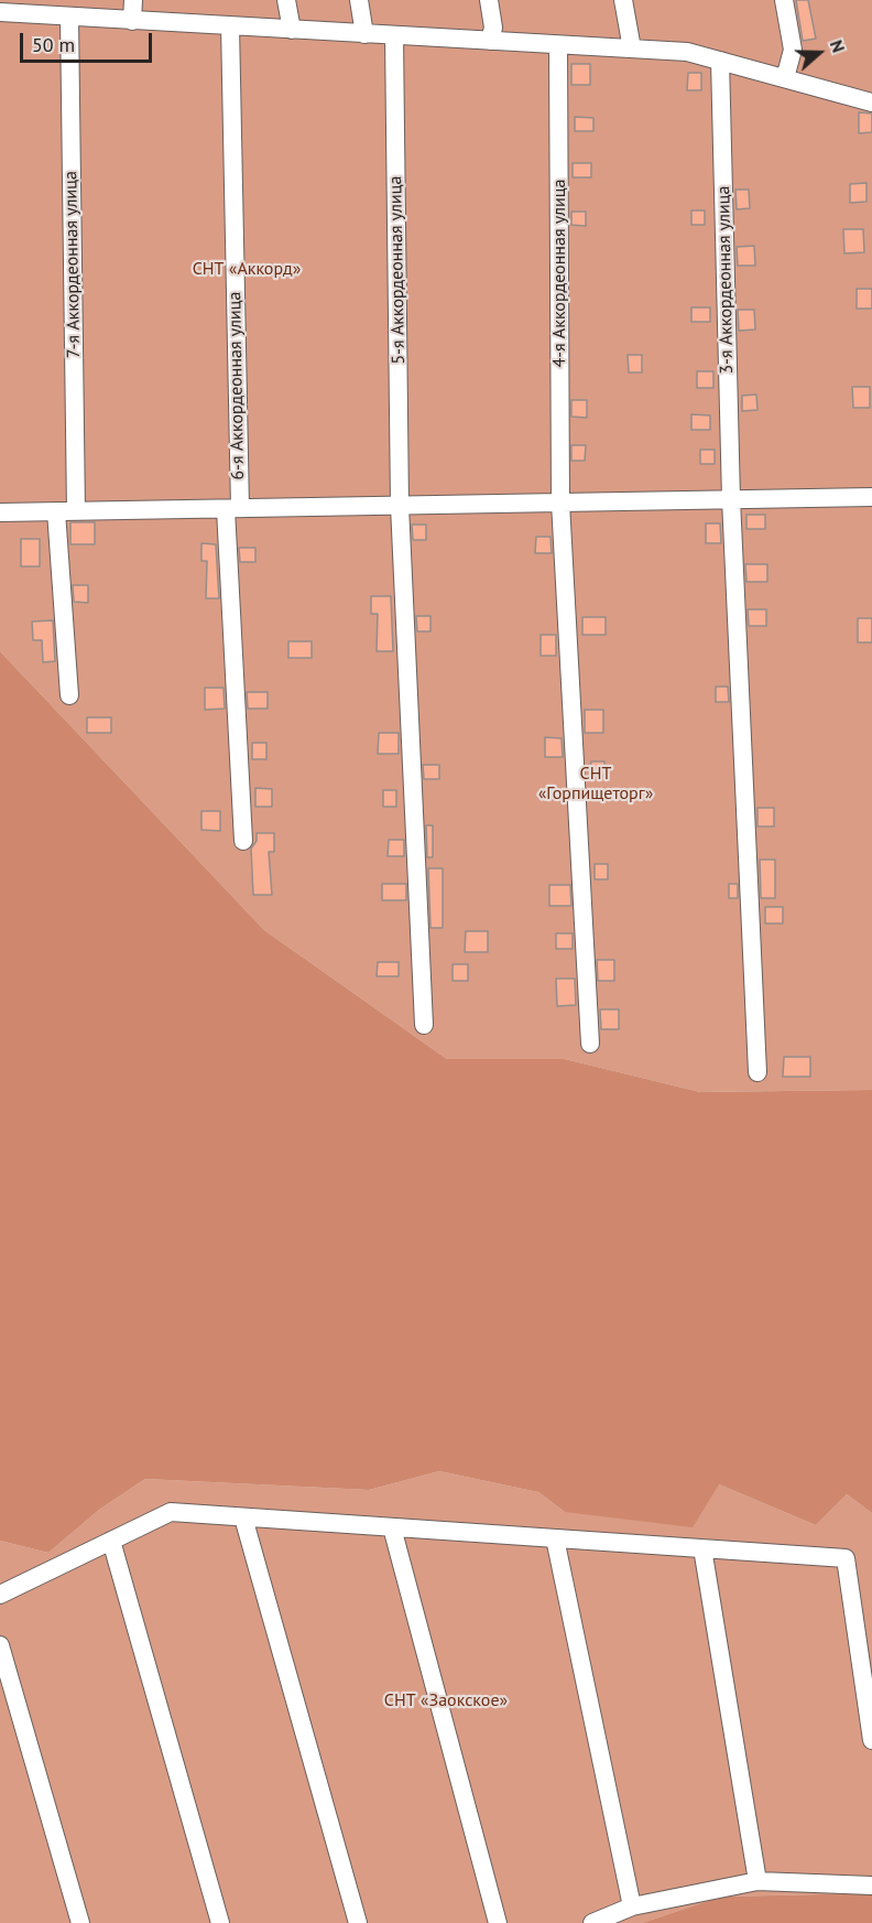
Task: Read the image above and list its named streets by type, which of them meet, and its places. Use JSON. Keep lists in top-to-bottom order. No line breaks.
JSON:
{"streets":{"street":["7-я Аккордеонная улица","5-я Аккордеонная улица","4-я Аккордеонная улица","3-я Аккордеонная улица","6-я Аккордеонная улица"]},"parks":["СНТ «Аккорд»","СНТ «Горпищеторг»","СНТ «Заокское»"],"scale_bar":"50 m","north":"right"}
